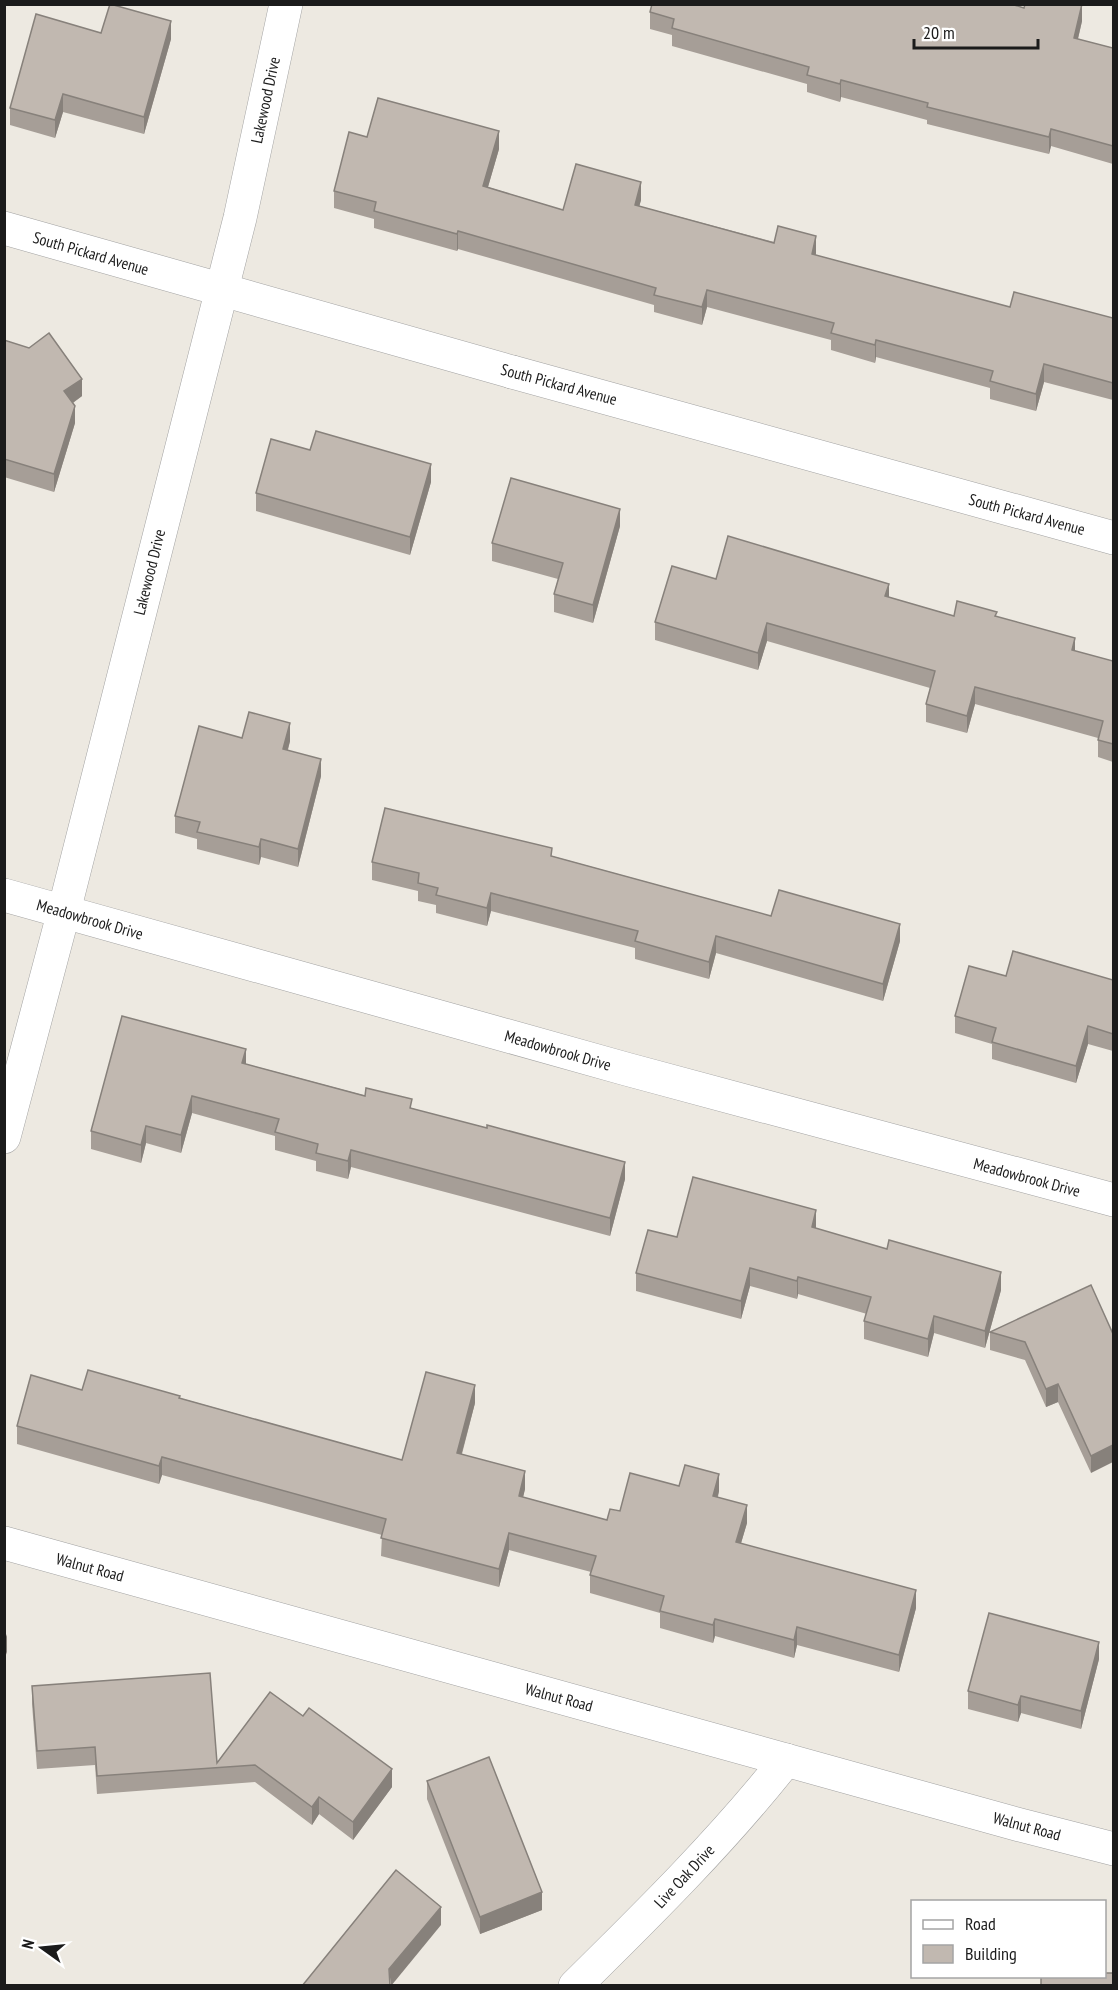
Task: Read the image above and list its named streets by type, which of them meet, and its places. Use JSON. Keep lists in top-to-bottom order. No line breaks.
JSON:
{"streets":{"street":["Lakewood Drive","South Pickard Avenue","Meadowbrook Drive","Walnut Road","Live Oak Drive"]},"crossings":[["Lakewood Drive","South Pickard Avenue"],["Lakewood Drive","Meadowbrook Drive"],["Walnut Road","Live Oak Drive"]],"legend":["Road","Building"],"scale_bar":"20 m","north":"left"}
